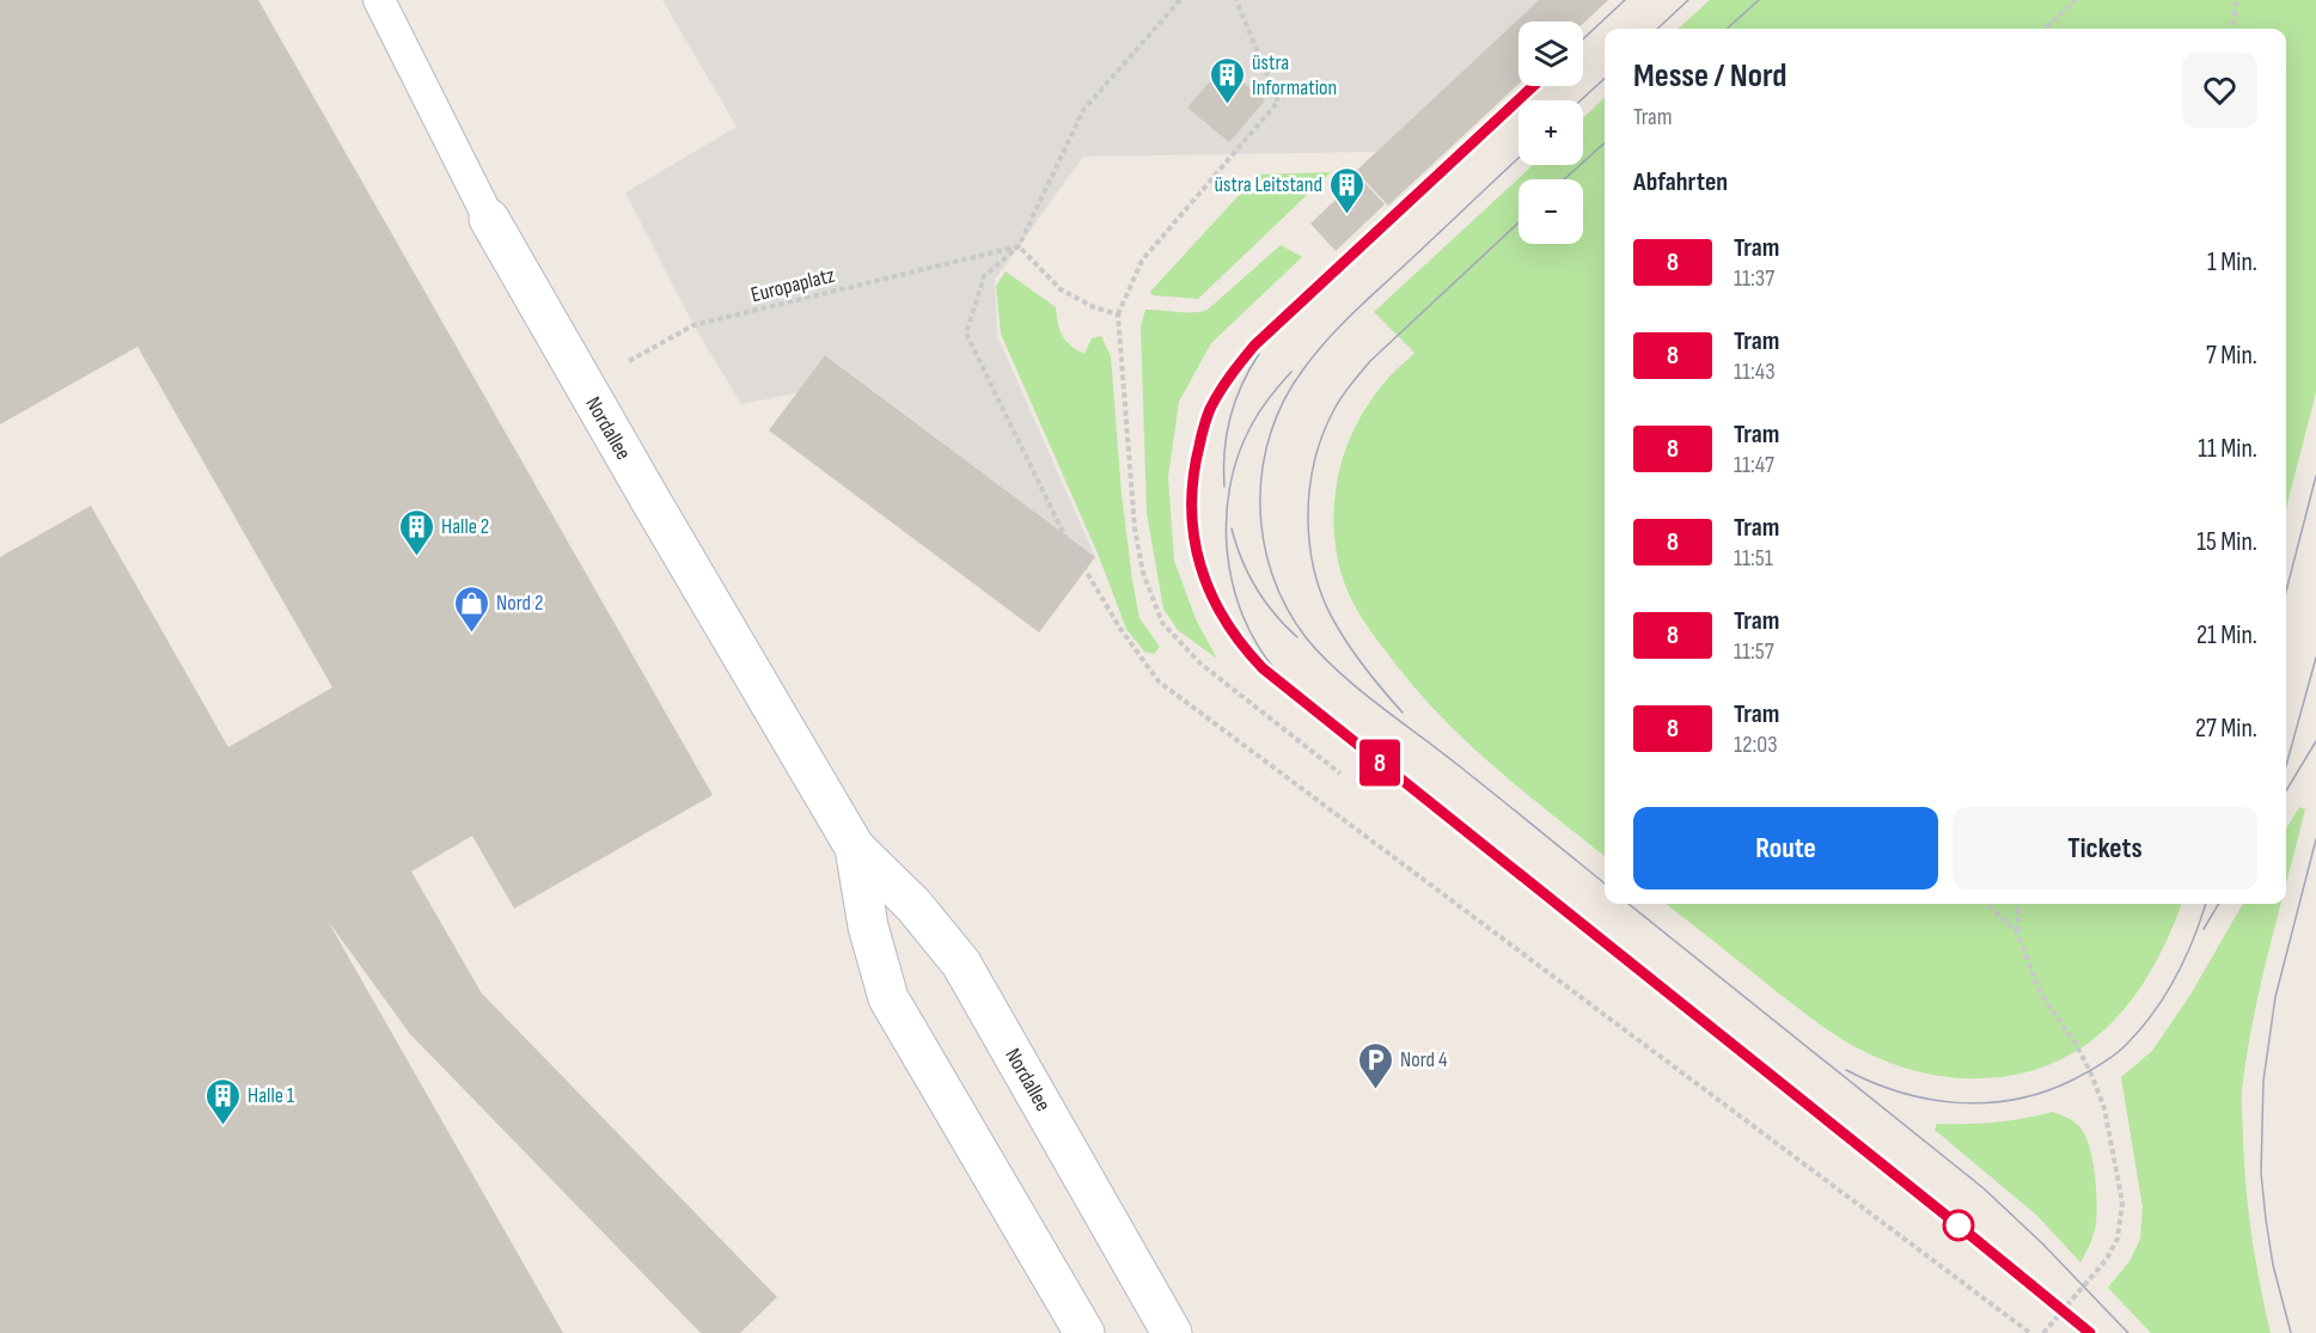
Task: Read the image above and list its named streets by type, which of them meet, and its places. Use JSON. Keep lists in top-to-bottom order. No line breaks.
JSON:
{"streets":{"street":["Nordallee"],"path":["Europaplatz"]},"crossings":[["Europaplatz","Nordallee"]],"places":{"building":["üstra Information","üstra Leitstand","Halle 2","Halle 1"],"shop":["Nord 2"],"parking":["Nord 4"]},"lines":["tram line 8"],"page":{"on_map":"8","map_buttons":["+","−"],"heading":[["Messe / Nord","Tram"],"Abfahrten"],"list":[{"mark":"8","name":"Tram","note":"11:37","value":"1 Min."},{"mark":"8","name":"Tram","note":"11:43","value":"7 Min."},{"mark":"8","name":"Tram","note":"11:47","value":"11 Min."},{"mark":"8","name":"Tram","note":"11:51","value":"15 Min."},{"mark":"8","name":"Tram","note":"11:57","value":"21 Min."},{"mark":"8","name":"Tram","note":"12:03","value":"27 Min."}],"buttons":["Route","Tickets"]}}
